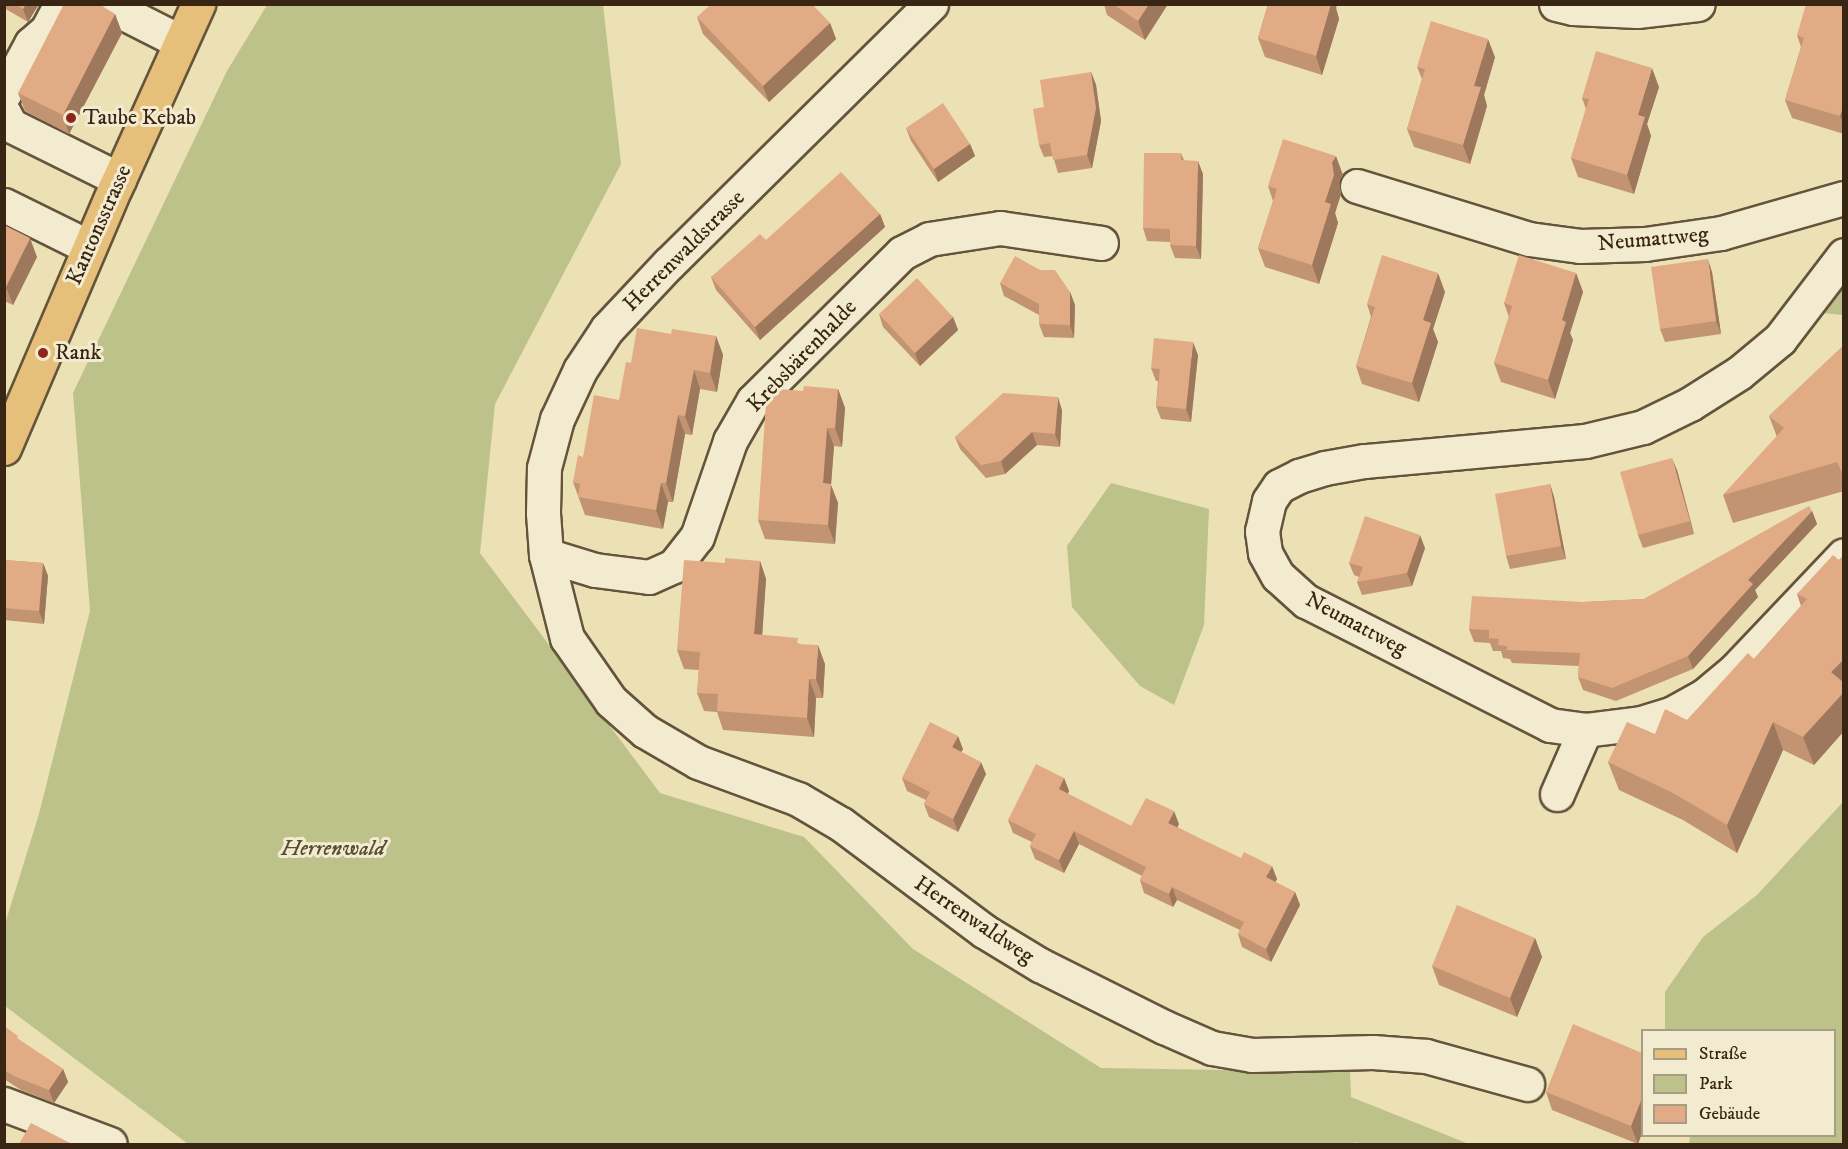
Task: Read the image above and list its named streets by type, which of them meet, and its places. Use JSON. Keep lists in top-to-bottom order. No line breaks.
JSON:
{"streets":{"main road":["Kantonsstrasse"],"street":["Neumattweg","Herrenwaldstrasse","Krebsbärenhalde","Herrenwaldweg"]},"crossings":[["Herrenwaldstrasse","Krebsbärenhalde"],["Herrenwaldstrasse","Herrenwaldweg"],["Krebsbärenhalde","Herrenwaldweg"]],"parks":["Herrenwald"],"places":["Taube Kebab","Rank"],"legend":["Straße","Park","Gebäude"]}
